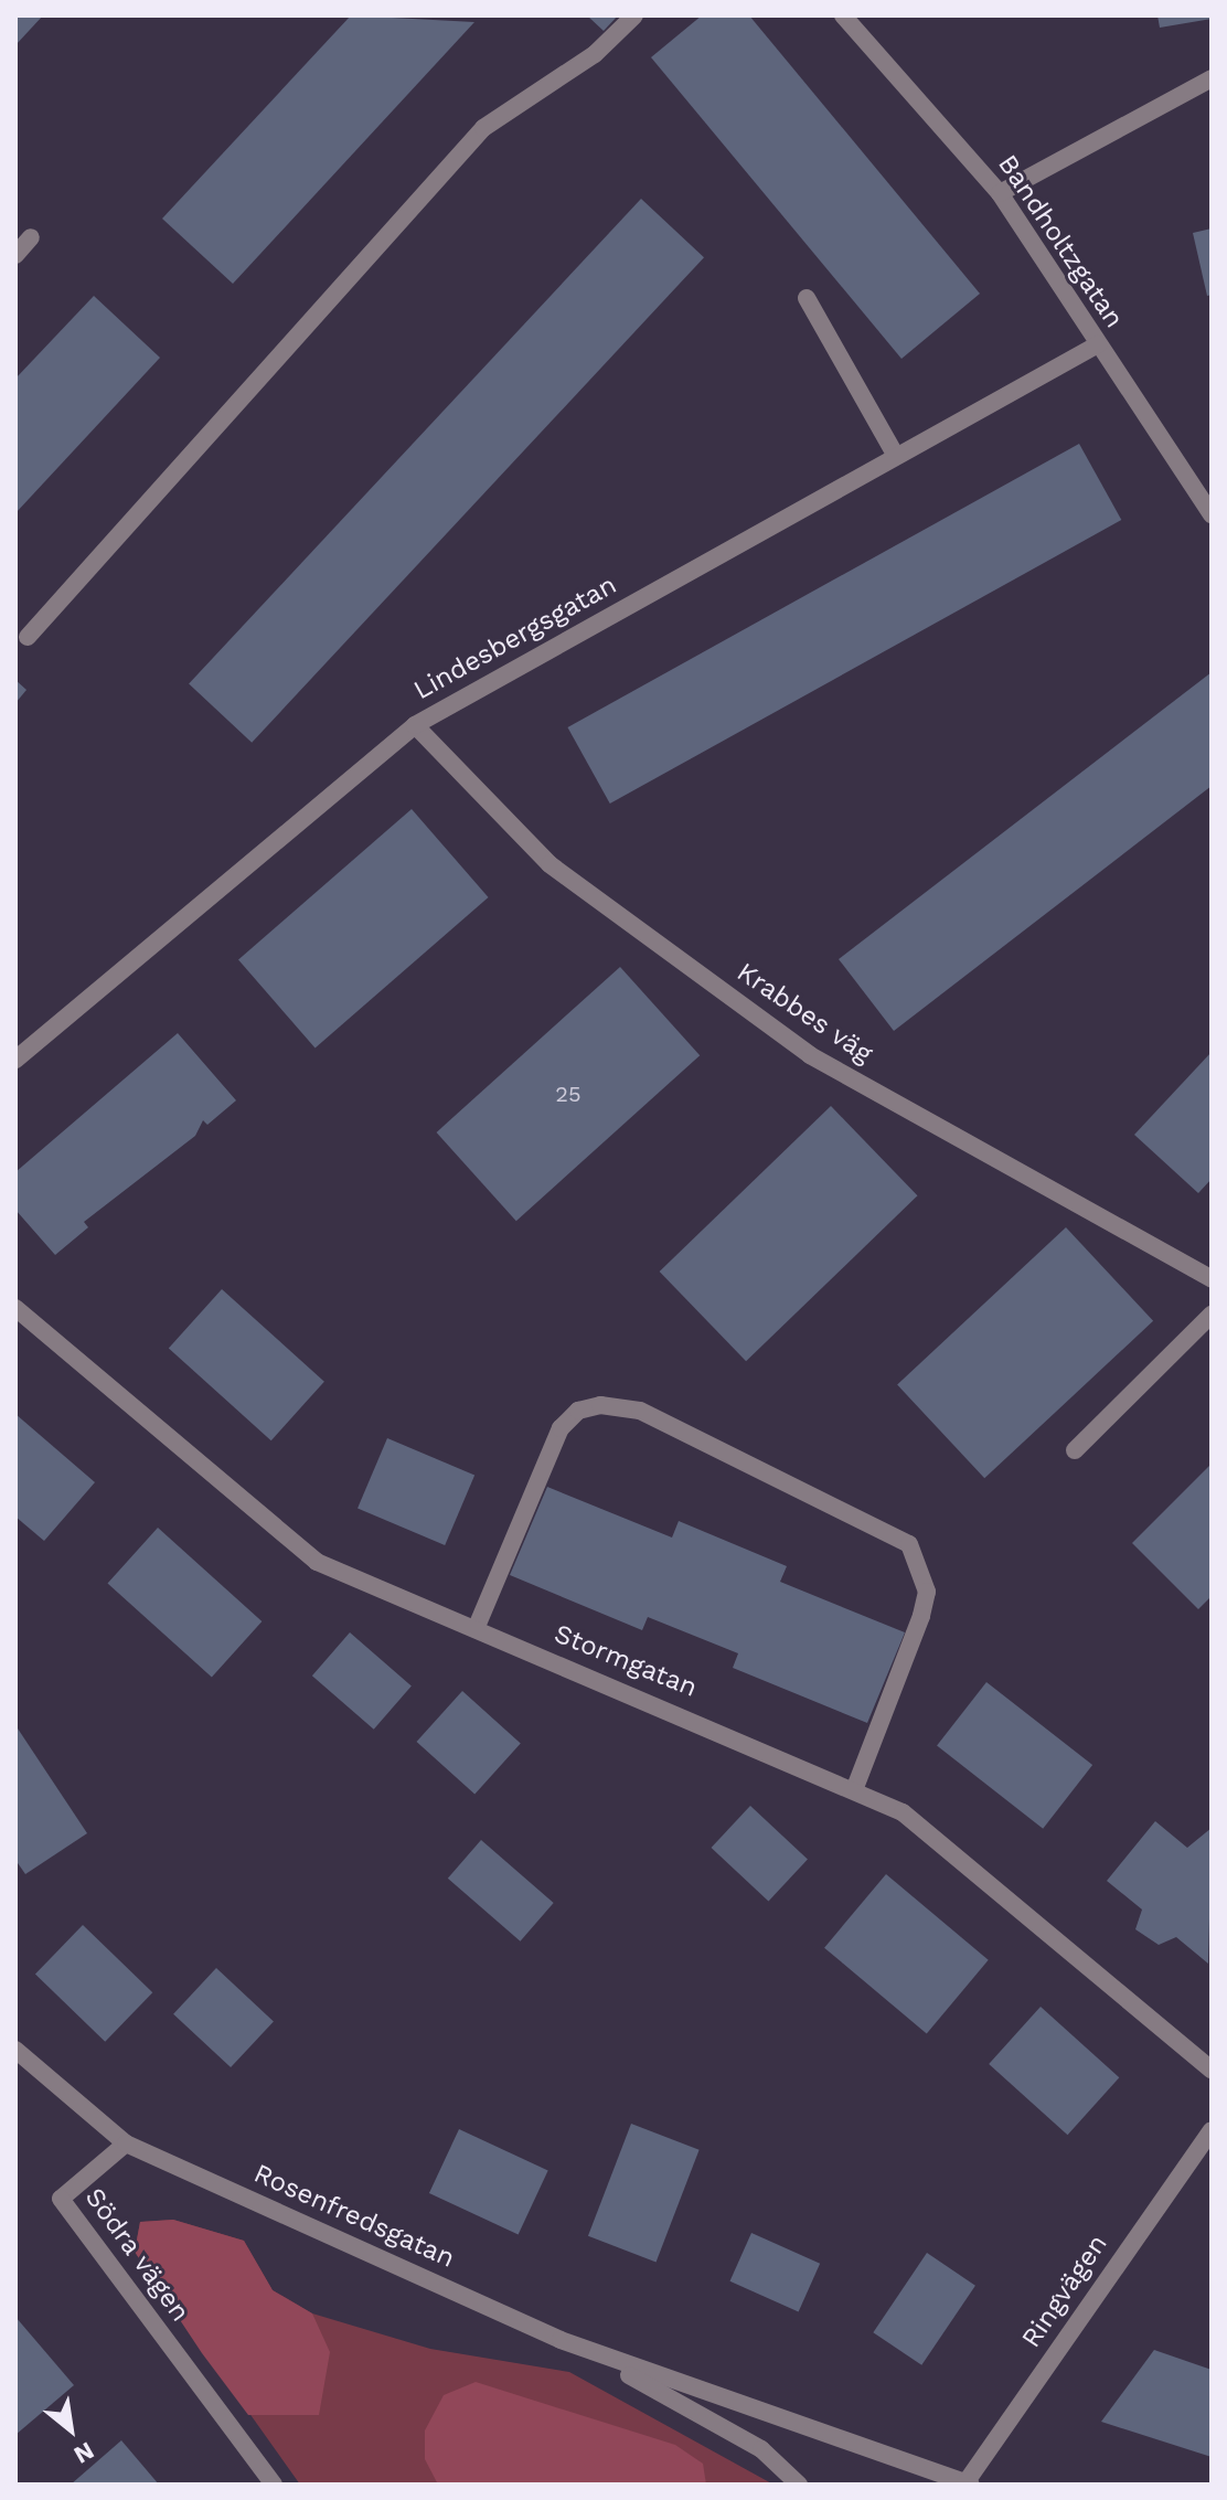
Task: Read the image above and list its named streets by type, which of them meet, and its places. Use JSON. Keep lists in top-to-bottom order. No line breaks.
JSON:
{"streets":{"street":["Bandholtzgatan","Lindesbergsgatan","Krabbes väg","Stormgatan","Rosenfredsgatan","Södra vägen","Ringvägen"]},"crossings":[["Bandholtzgatan","Lindesbergsgatan"],["Lindesbergsgatan","Krabbes väg"],["Rosenfredsgatan","Södra vägen"],["Rosenfredsgatan","Ringvägen"]],"house_numbers":["25"],"north":"bottom right"}
